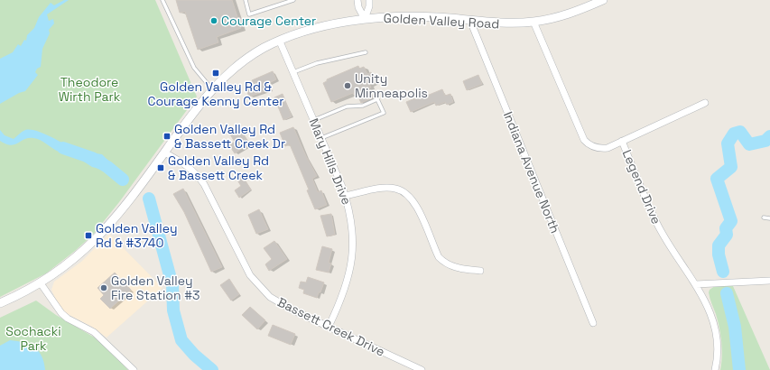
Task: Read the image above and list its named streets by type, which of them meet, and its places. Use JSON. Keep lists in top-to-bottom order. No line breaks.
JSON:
{"streets":{"street":["Golden Valley Road","Mary Hills Drive","Indiana Avenue North","Legend Drive","Bassett Creek Drive"]},"crossings":[["Golden Valley Road","Mary Hills Drive"],["Golden Valley Road","Indiana Avenue North"],["Golden Valley Road","Legend Drive"],["Golden Valley Road","Bassett Creek Drive"],["Mary Hills Drive","Bassett Creek Drive"]],"parks":["Theodore Wirth Park","Sochacki Park"],"places":{"other":["Courage Center","Unity Minneapolis","Golden Valley Fire Station #3"],"transit":["Golden Valley Rd & Courage Kenny Center","Golden Valley Rd & Bassett Creek Dr","Golden Valley Rd & Bassett Creek","Golden Valley Rd & #3740"]}}
